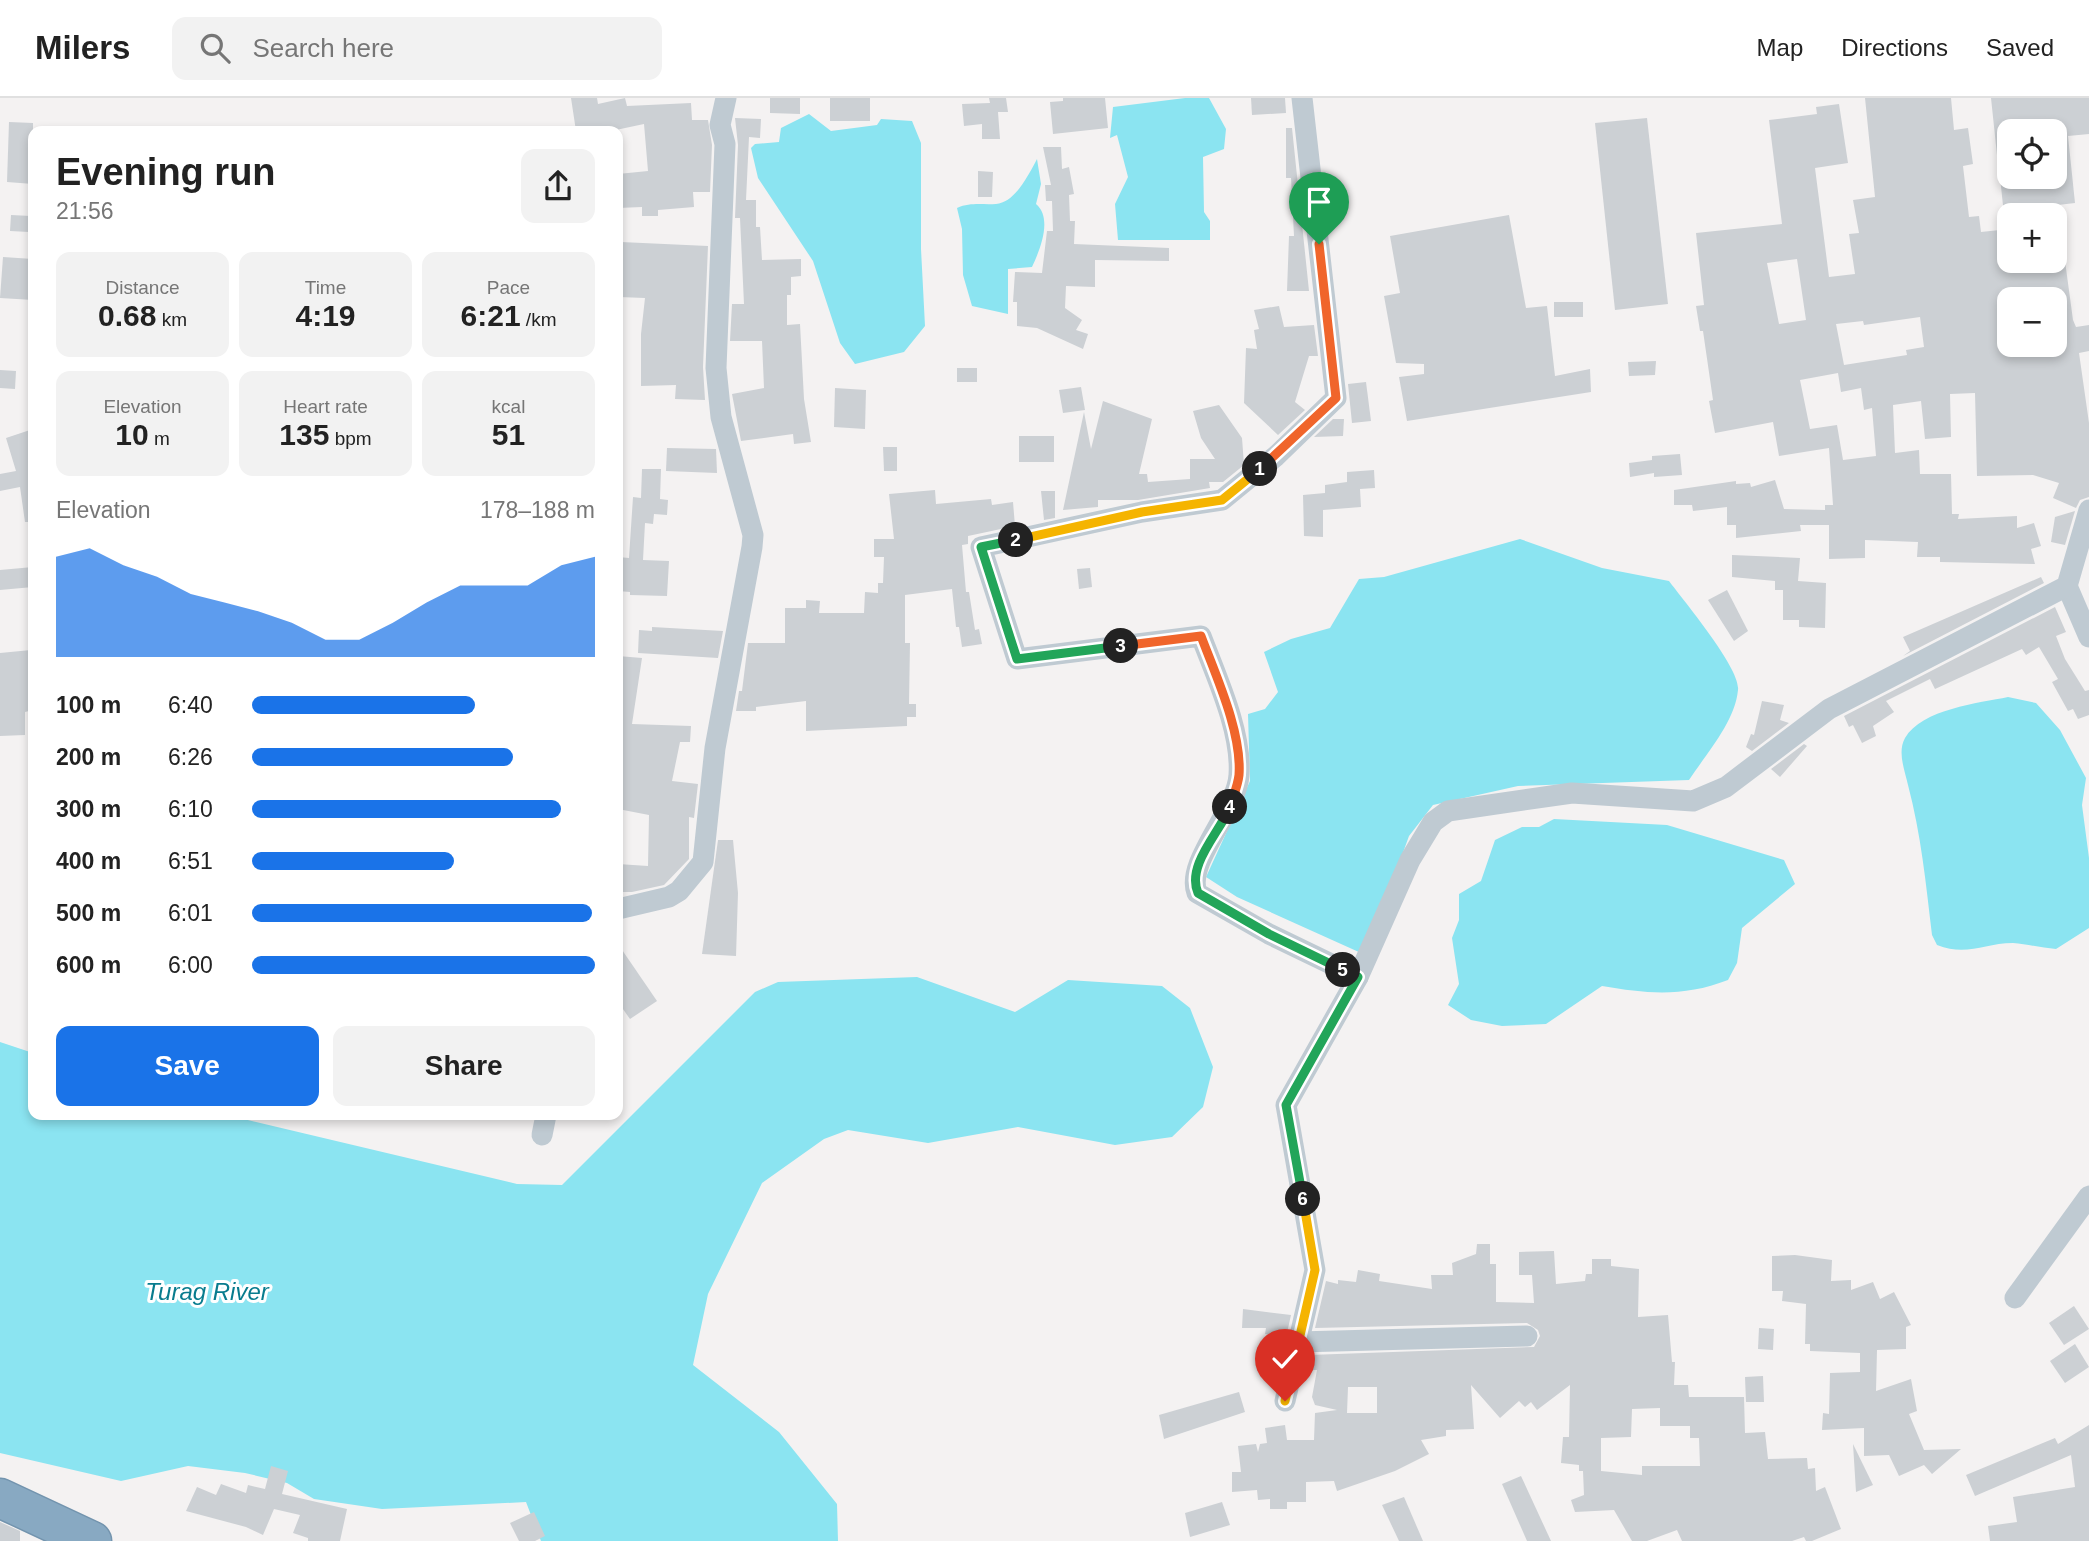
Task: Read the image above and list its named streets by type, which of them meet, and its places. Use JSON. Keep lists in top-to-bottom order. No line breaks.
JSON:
{"water":["Turag River"],"page":{"header":"Milers","search":"Search here","nav":["Map","Directions","Saved"],"map_buttons":["+","−"],"heading":["Evening run","21:56"],"stats":[["Distance","0.68 km"],["Time","4:19"],["Pace","6:21 /km"],["Elevation","10 m"],["Heart rate","135 bpm"],["kcal","51"]],"pins":["1","2","3","4","5","6"],"chart":["Elevation","178–188 m"],"list":[{"name":"100 m","note":"6:40"},{"name":"200 m","note":"6:26"},{"name":"300 m","note":"6:10"},{"name":"400 m","note":"6:51"},{"name":"500 m","note":"6:01"},{"name":"600 m","note":"6:00"}],"buttons":["Save","Share"]}}
